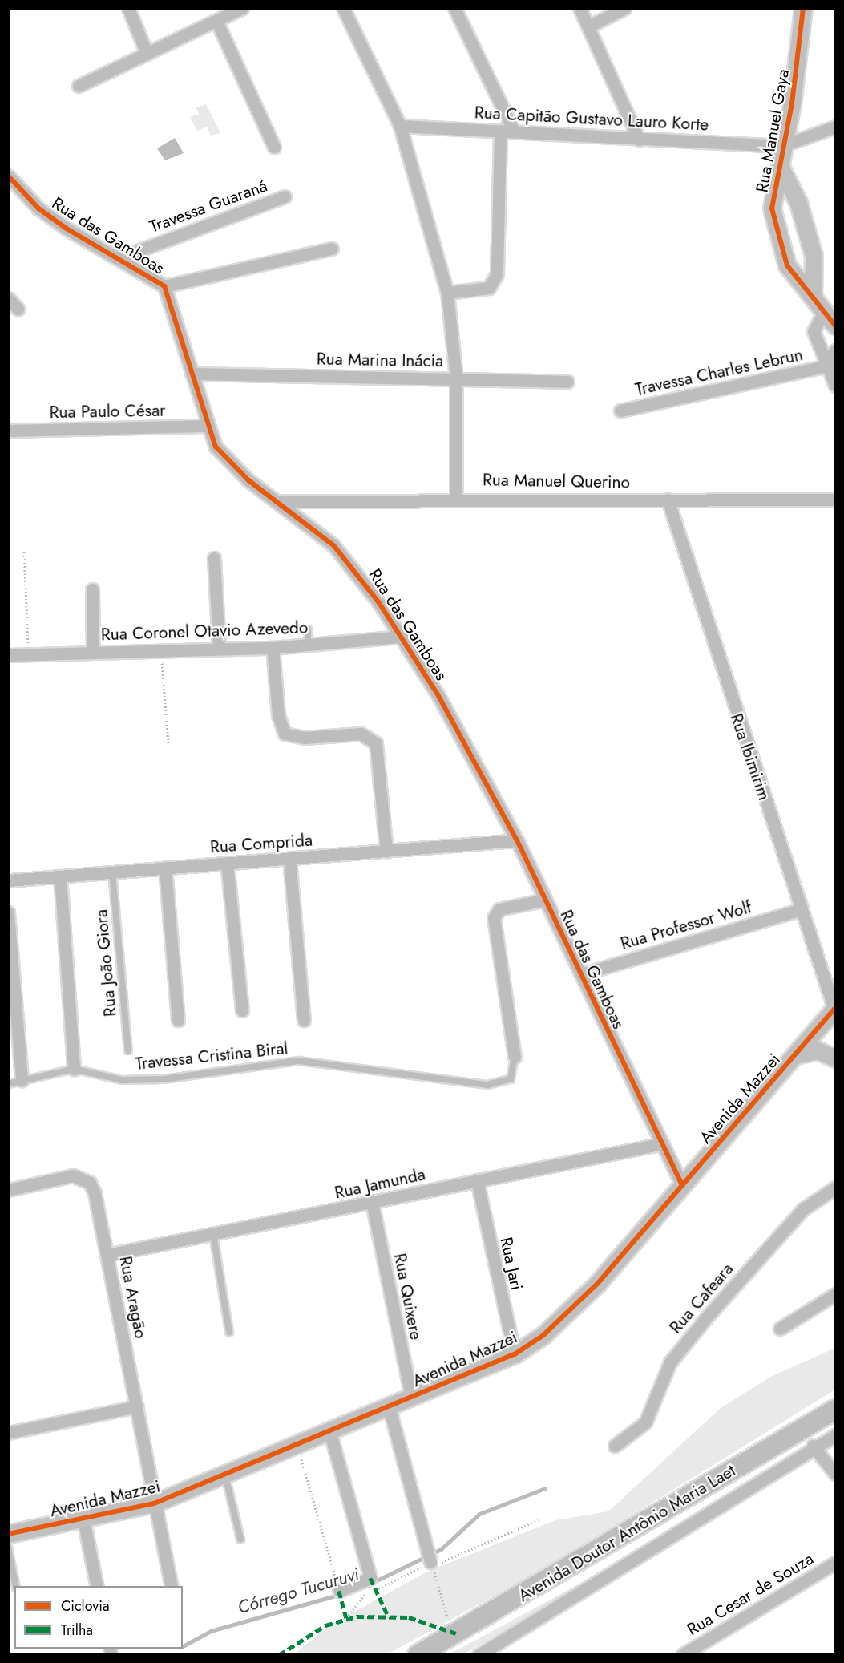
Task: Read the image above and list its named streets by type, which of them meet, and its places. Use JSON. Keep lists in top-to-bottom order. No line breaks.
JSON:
{"streets":{"main road":["Avenida Doutor Antônio Maria Laet"],"street":["Rua Capitão Gustavo Lauro Korte","Rua Manuel Gaya","Travessa Guaraná","Rua das Gamboas","Rua Marina Inácia","Travessa Charles Lebrun","Rua Paulo César","Rua Manuel Querino","Rua Coronel Otavio Azevedo","Rua Ibimirim","Rua Comprida","Rua Professor Wolf","Avenida Mazzei","Rua Jamunda","Rua Jari","Rua Quixere","Rua Aragão","Rua Cafeara","Rua Cesar de Souza"],"lane":["Rua João Giora","Travessa Cristina Biral"]},"crossings":[["Rua Capitão Gustavo Lauro Korte","Rua Manuel Gaya"],["Travessa Guaraná","Rua das Gamboas"],["Rua das Gamboas","Rua Marina Inácia"],["Rua das Gamboas","Rua Paulo César"],["Rua das Gamboas","Rua Manuel Querino"],["Rua das Gamboas","Rua Coronel Otavio Azevedo"],["Rua das Gamboas","Rua Comprida"],["Rua das Gamboas","Rua Professor Wolf"],["Rua das Gamboas","Avenida Mazzei"],["Rua das Gamboas","Rua Jamunda"],["Rua Manuel Querino","Rua Ibimirim"],["Rua Ibimirim","Rua Professor Wolf"],["Rua Ibimirim","Avenida Mazzei"],["Rua Comprida","Rua João Giora"],["Avenida Mazzei","Rua Jari"],["Avenida Mazzei","Rua Quixere"],["Avenida Mazzei","Rua Aragão"],["Rua Jamunda","Rua Jari"],["Rua Jamunda","Rua Quixere"],["Rua Jamunda","Rua Aragão"]],"water":["Córrego Tucuruvi"],"legend":["Ciclovia","Trilha"]}
